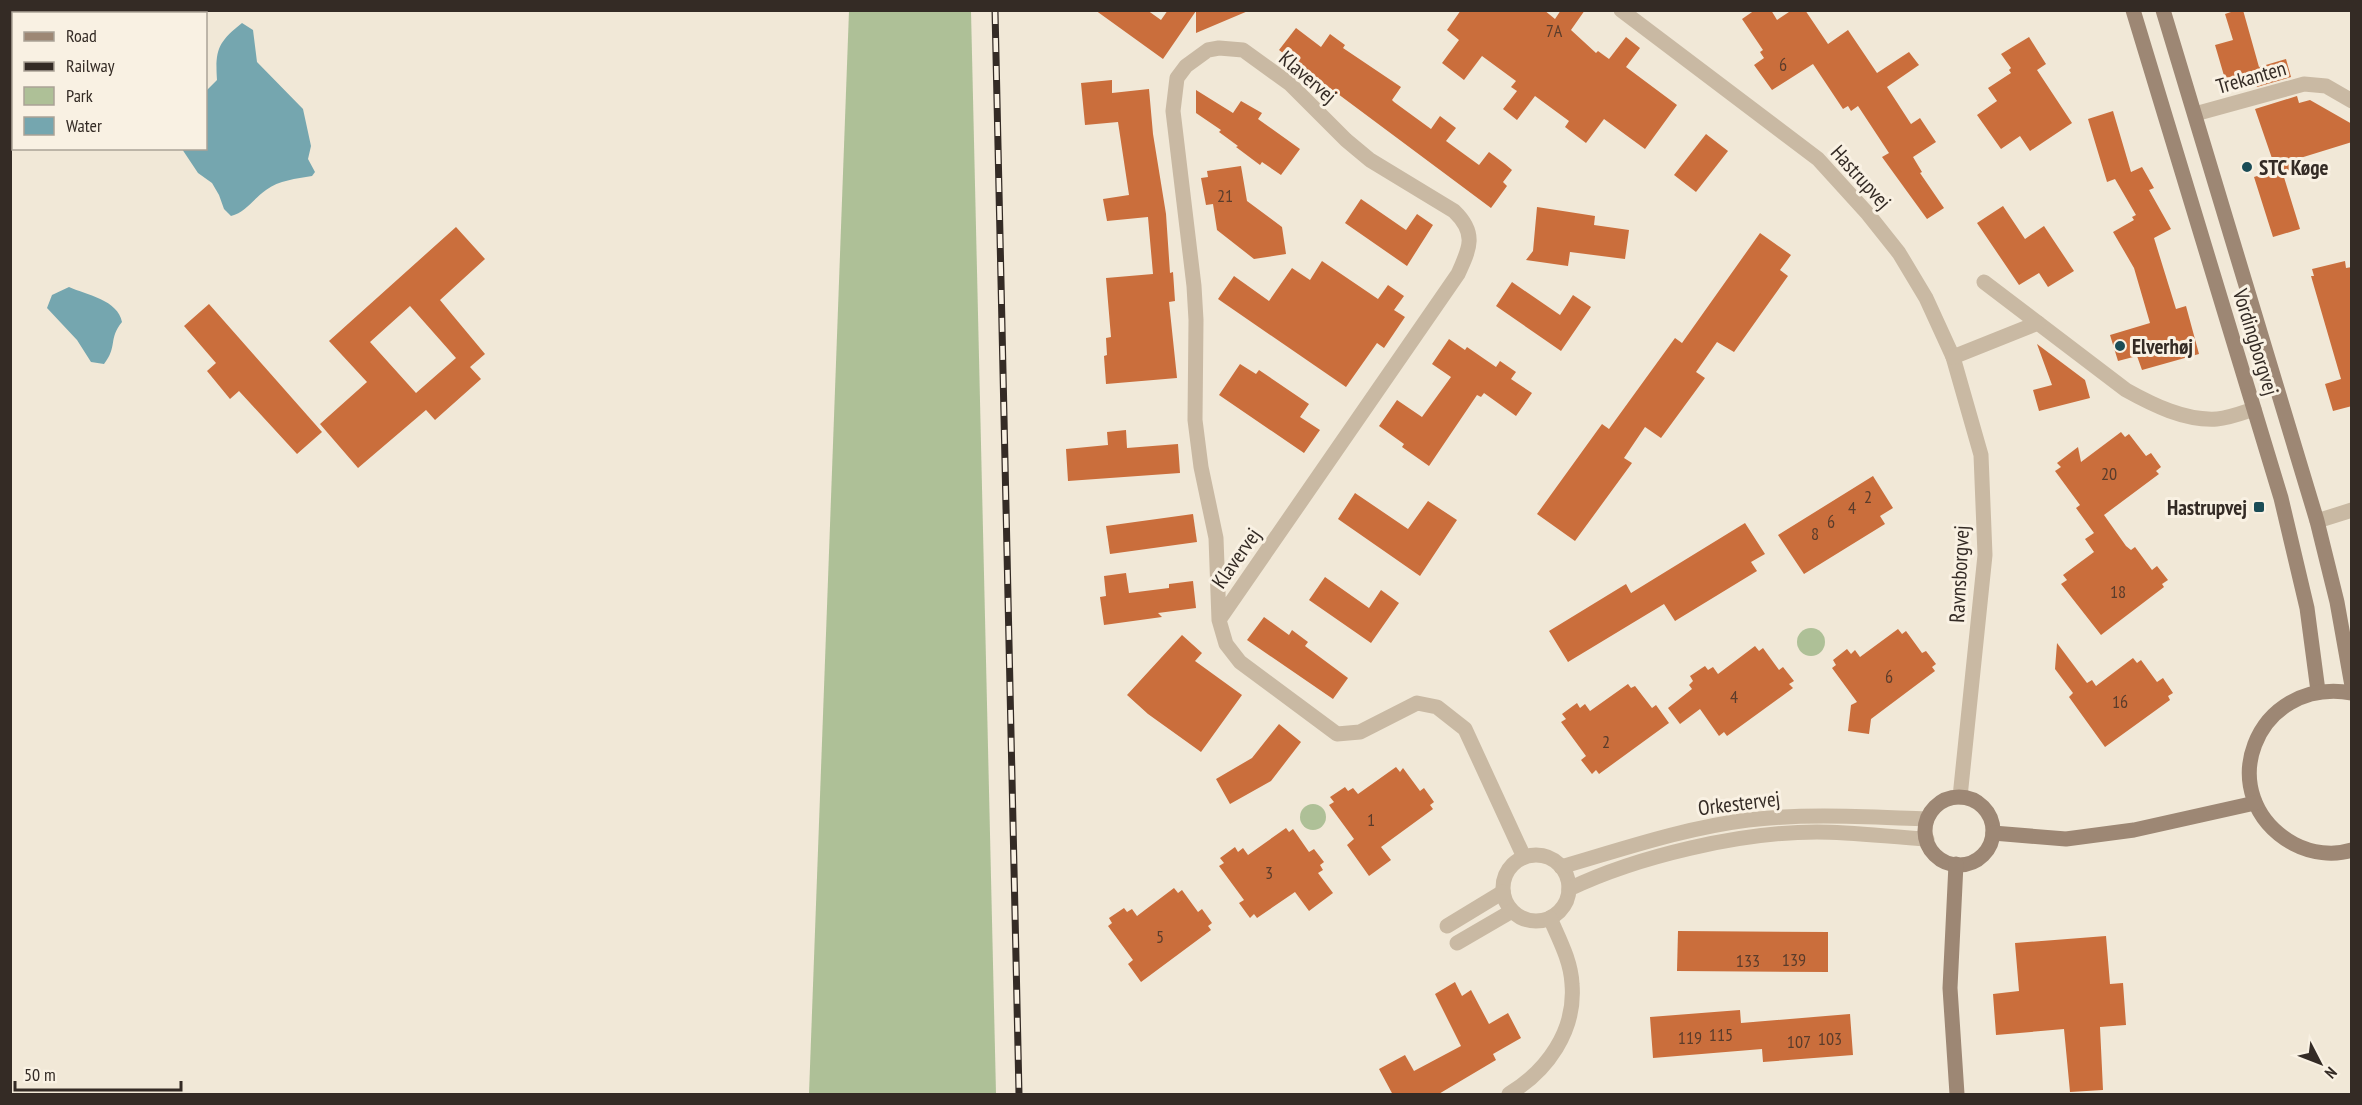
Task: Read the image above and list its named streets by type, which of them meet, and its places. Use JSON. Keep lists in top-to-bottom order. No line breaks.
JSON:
{"streets":{"main road":["Vordingborgvej"],"street":["Klavervej","Trekanten","Hastrupvej","Ravnsborgvej","Orkestervej"]},"crossings":[["Klavervej","Orkestervej"],["Trekanten","Vordingborgvej"],["Hastrupvej","Ravnsborgvej"],["Ravnsborgvej","Orkestervej"]],"places":{"other":["STC Køge","Elverhøj"],"transit":["Hastrupvej"]},"house_numbers":["7A","6","21","20","2","4","6","8","18","6","4","16","2","1","3","5","139","133","115","119","103","107"],"legend":["Road","Railway","Park","Water"],"scale_bar":"50 m","north":"bottom right"}
